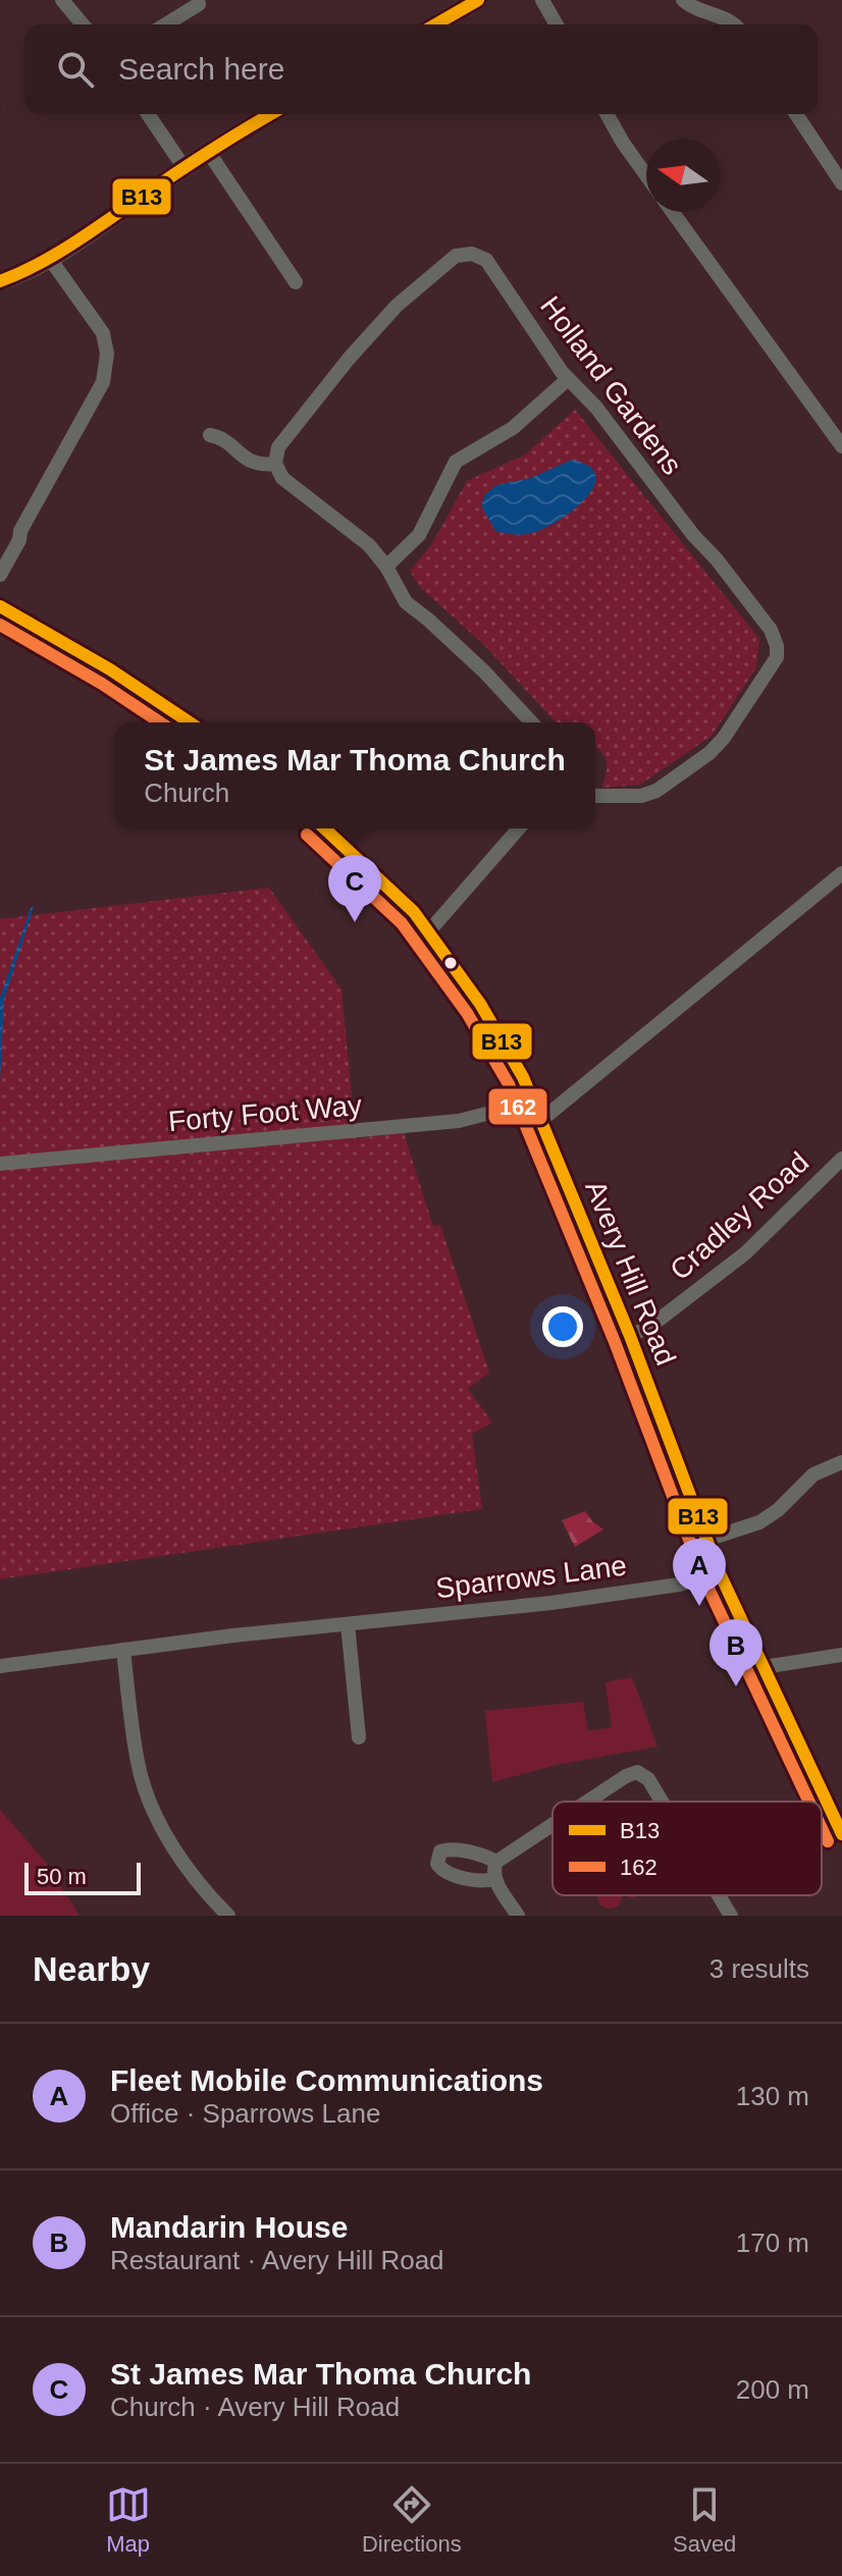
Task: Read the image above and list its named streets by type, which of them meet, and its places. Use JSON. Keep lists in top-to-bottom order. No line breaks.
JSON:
{"streets":{"street":["Holland Gardens","Forty Foot Way","Cradley Road","Avery Hill Road","Sparrows Lane"]},"crossings":[["Forty Foot Way","Avery Hill Road"],["Cradley Road","Avery Hill Road"],["Avery Hill Road","Sparrows Lane"]],"lines":["transit line B13","transit line 162"],"legend":["B13","162"],"scale_bar":"50 m","north":"left","page":{"search":"Search here","popup":["St James Mar Thoma Church","Church"],"pins":["C","A","B"],"scale":"50 m","heading":["Nearby","3 results"],"list":[{"mark":"A","name":"Fleet Mobile Communications","note":"Office · Sparrows Lane","value":"130 m"},{"mark":"B","name":"Mandarin House","note":"Restaurant · Avery Hill Road","value":"170 m"},{"mark":"C","name":"St James Mar Thoma Church","note":"Church · Avery Hill Road","value":"200 m"}],"nav":["Map","Directions","Saved"]}}
